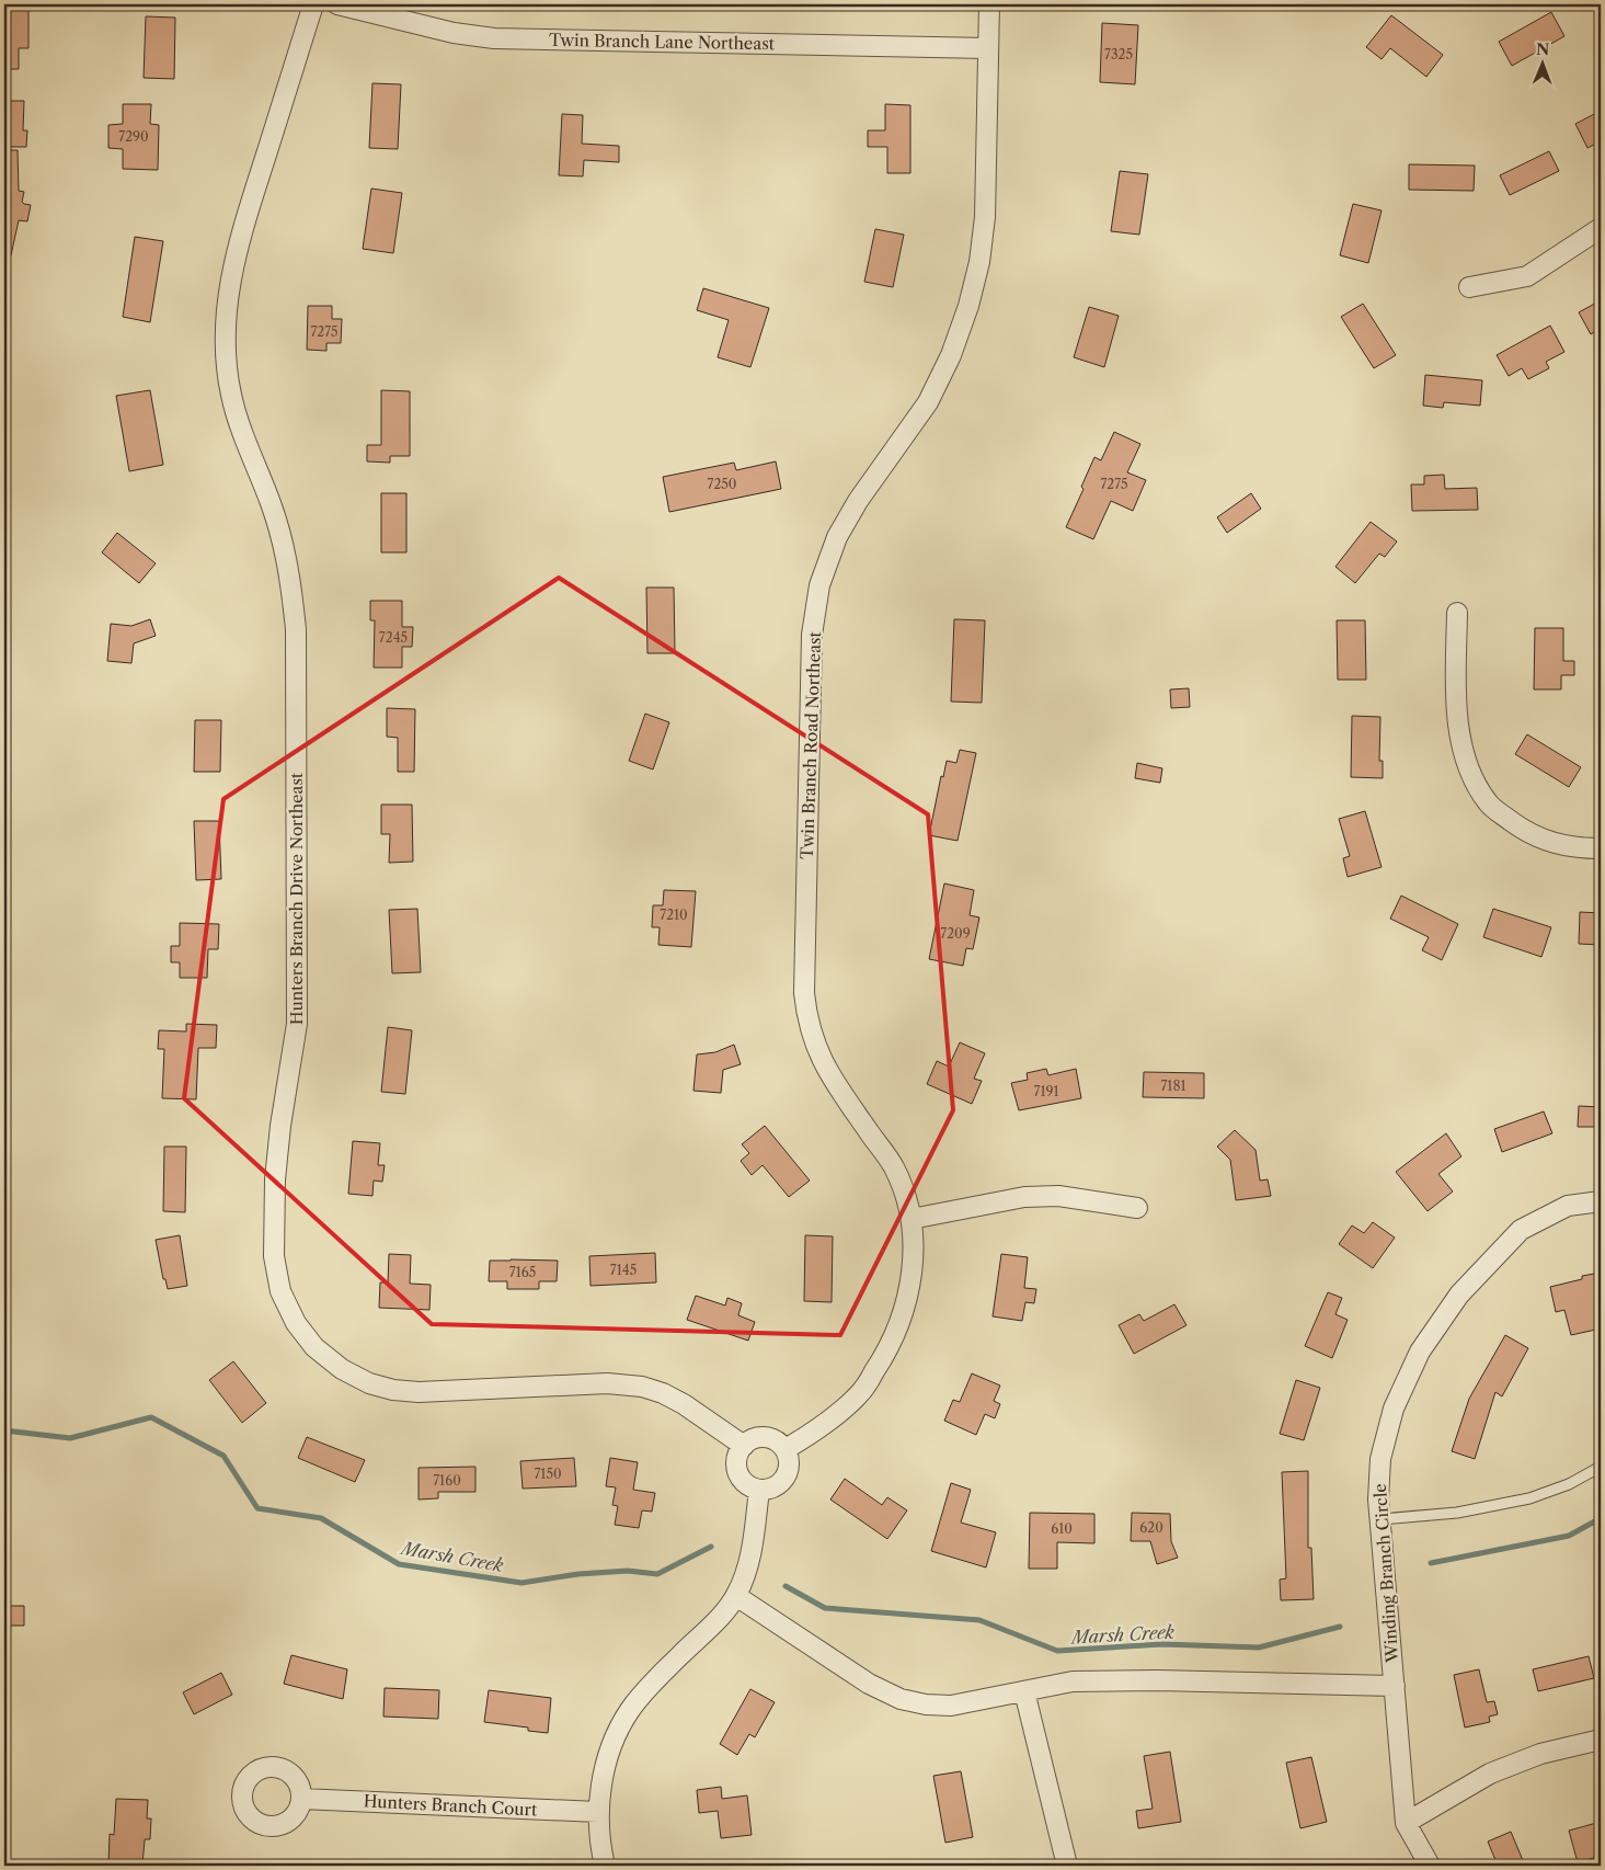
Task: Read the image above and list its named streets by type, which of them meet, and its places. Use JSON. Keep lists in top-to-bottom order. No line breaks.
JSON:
{"streets":{"street":["Twin Branch Lane Northeast","Twin Branch Road Northeast","Hunters Branch Drive Northeast","Winding Branch Circle","Hunters Branch Court"]},"crossings":[["Twin Branch Lane Northeast","Twin Branch Road Northeast"],["Twin Branch Road Northeast","Hunters Branch Drive Northeast"]],"water":["Marsh Creek"],"house_numbers":["7325","7290","7275","7250","7275","7245","7210","7209","7181","7191","7145","7165","7150","7160","620","610"],"north":"top"}
